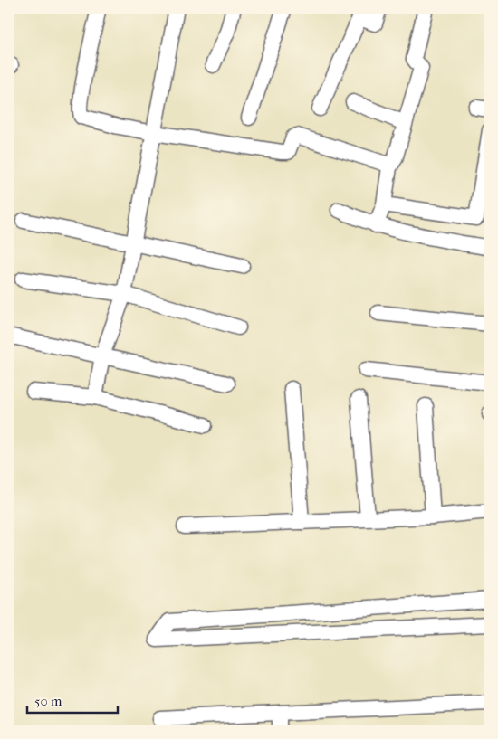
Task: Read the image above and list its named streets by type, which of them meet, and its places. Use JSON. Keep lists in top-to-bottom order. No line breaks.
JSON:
{"scale_bar":"50 m"}
